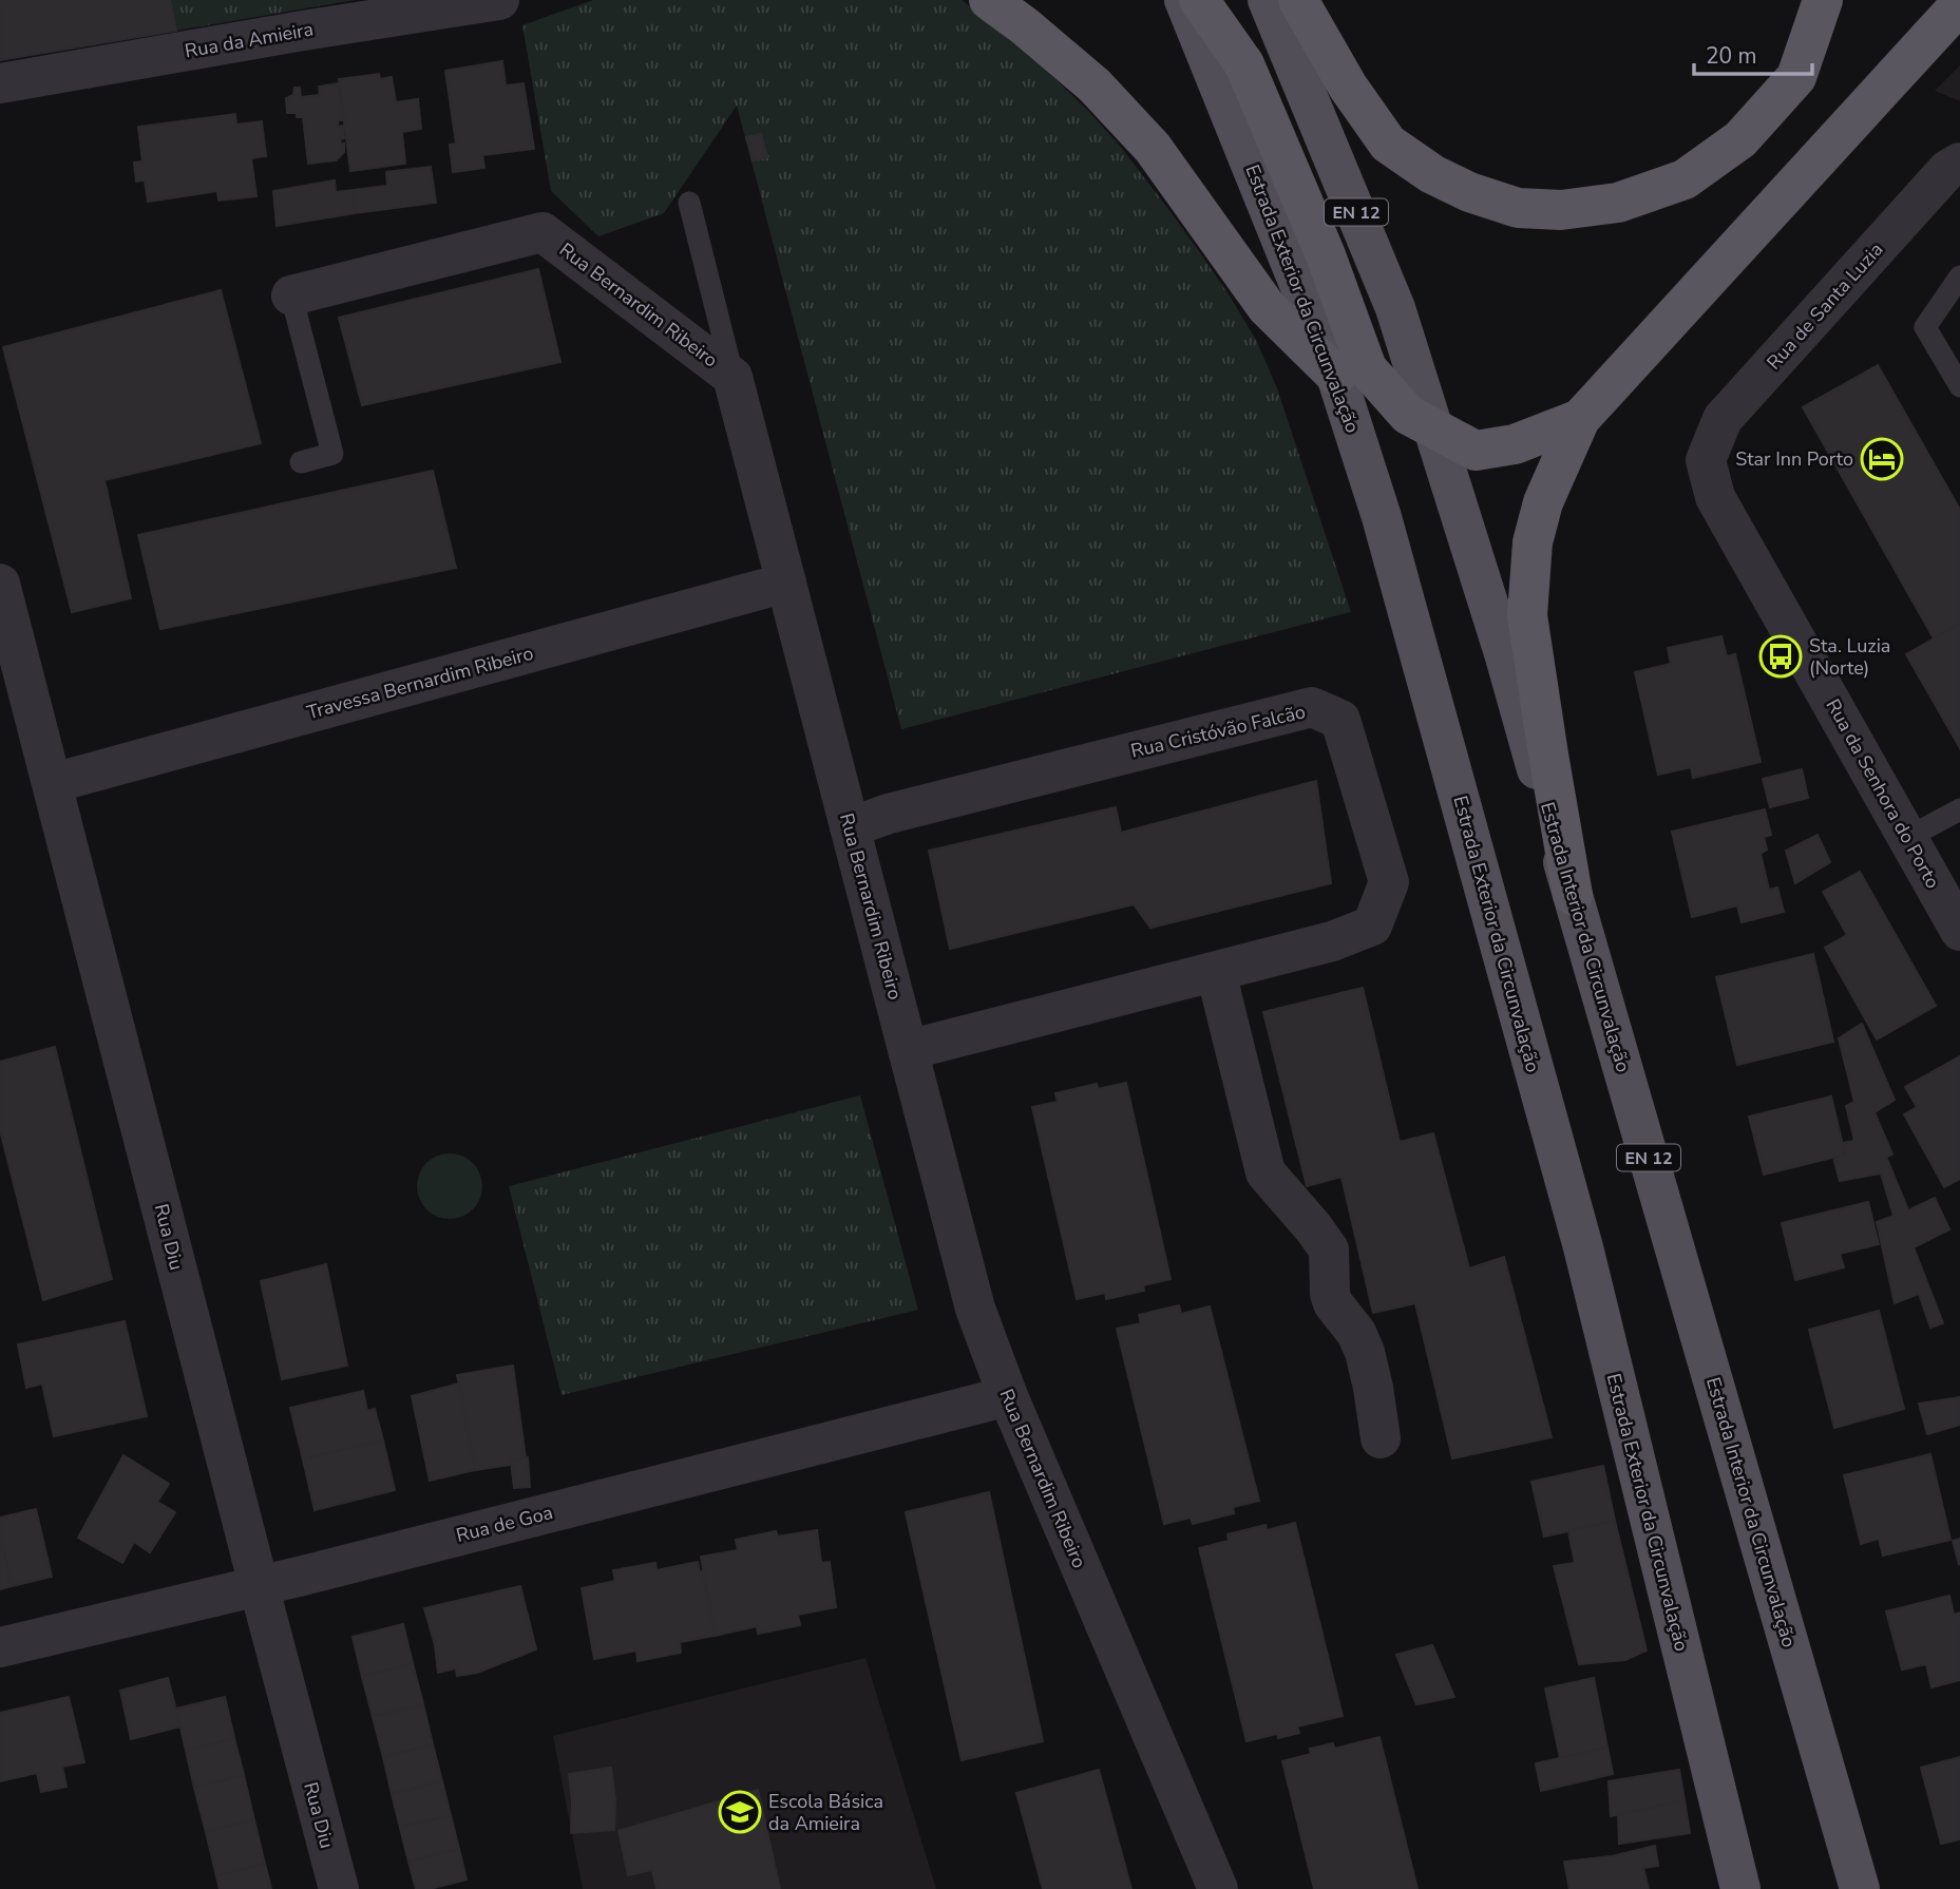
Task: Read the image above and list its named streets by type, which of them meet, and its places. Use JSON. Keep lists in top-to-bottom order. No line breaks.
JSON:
{"streets":{"main road":["EN 12","Estrada Exterior da Circunvalação","Estrada Interior da Circunvalação"],"street":["Rua da Amieira","Rua Bernardim Ribeiro","Rua de Santa Luzia","Travessa Bernardim Ribeiro","Rua Cristóvão Falcão","Rua da Senhora do Porto","Rua Diu","Rua de Goa"]},"crossings":[["Rua Bernardim Ribeiro","Travessa Bernardim Ribeiro"],["Rua Bernardim Ribeiro","Rua Cristóvão Falcão"],["Rua Bernardim Ribeiro","Rua de Goa"],["Rua de Santa Luzia","Rua da Senhora do Porto"],["Travessa Bernardim Ribeiro","Rua Diu"],["Rua Diu","Rua de Goa"]],"places":{"hotel":["Star Inn Porto"],"bus stop":["Sta. Luzia (Norte)"],"school or university":["Escola Básica da Amieira"]},"scale_bar":"20 m"}
